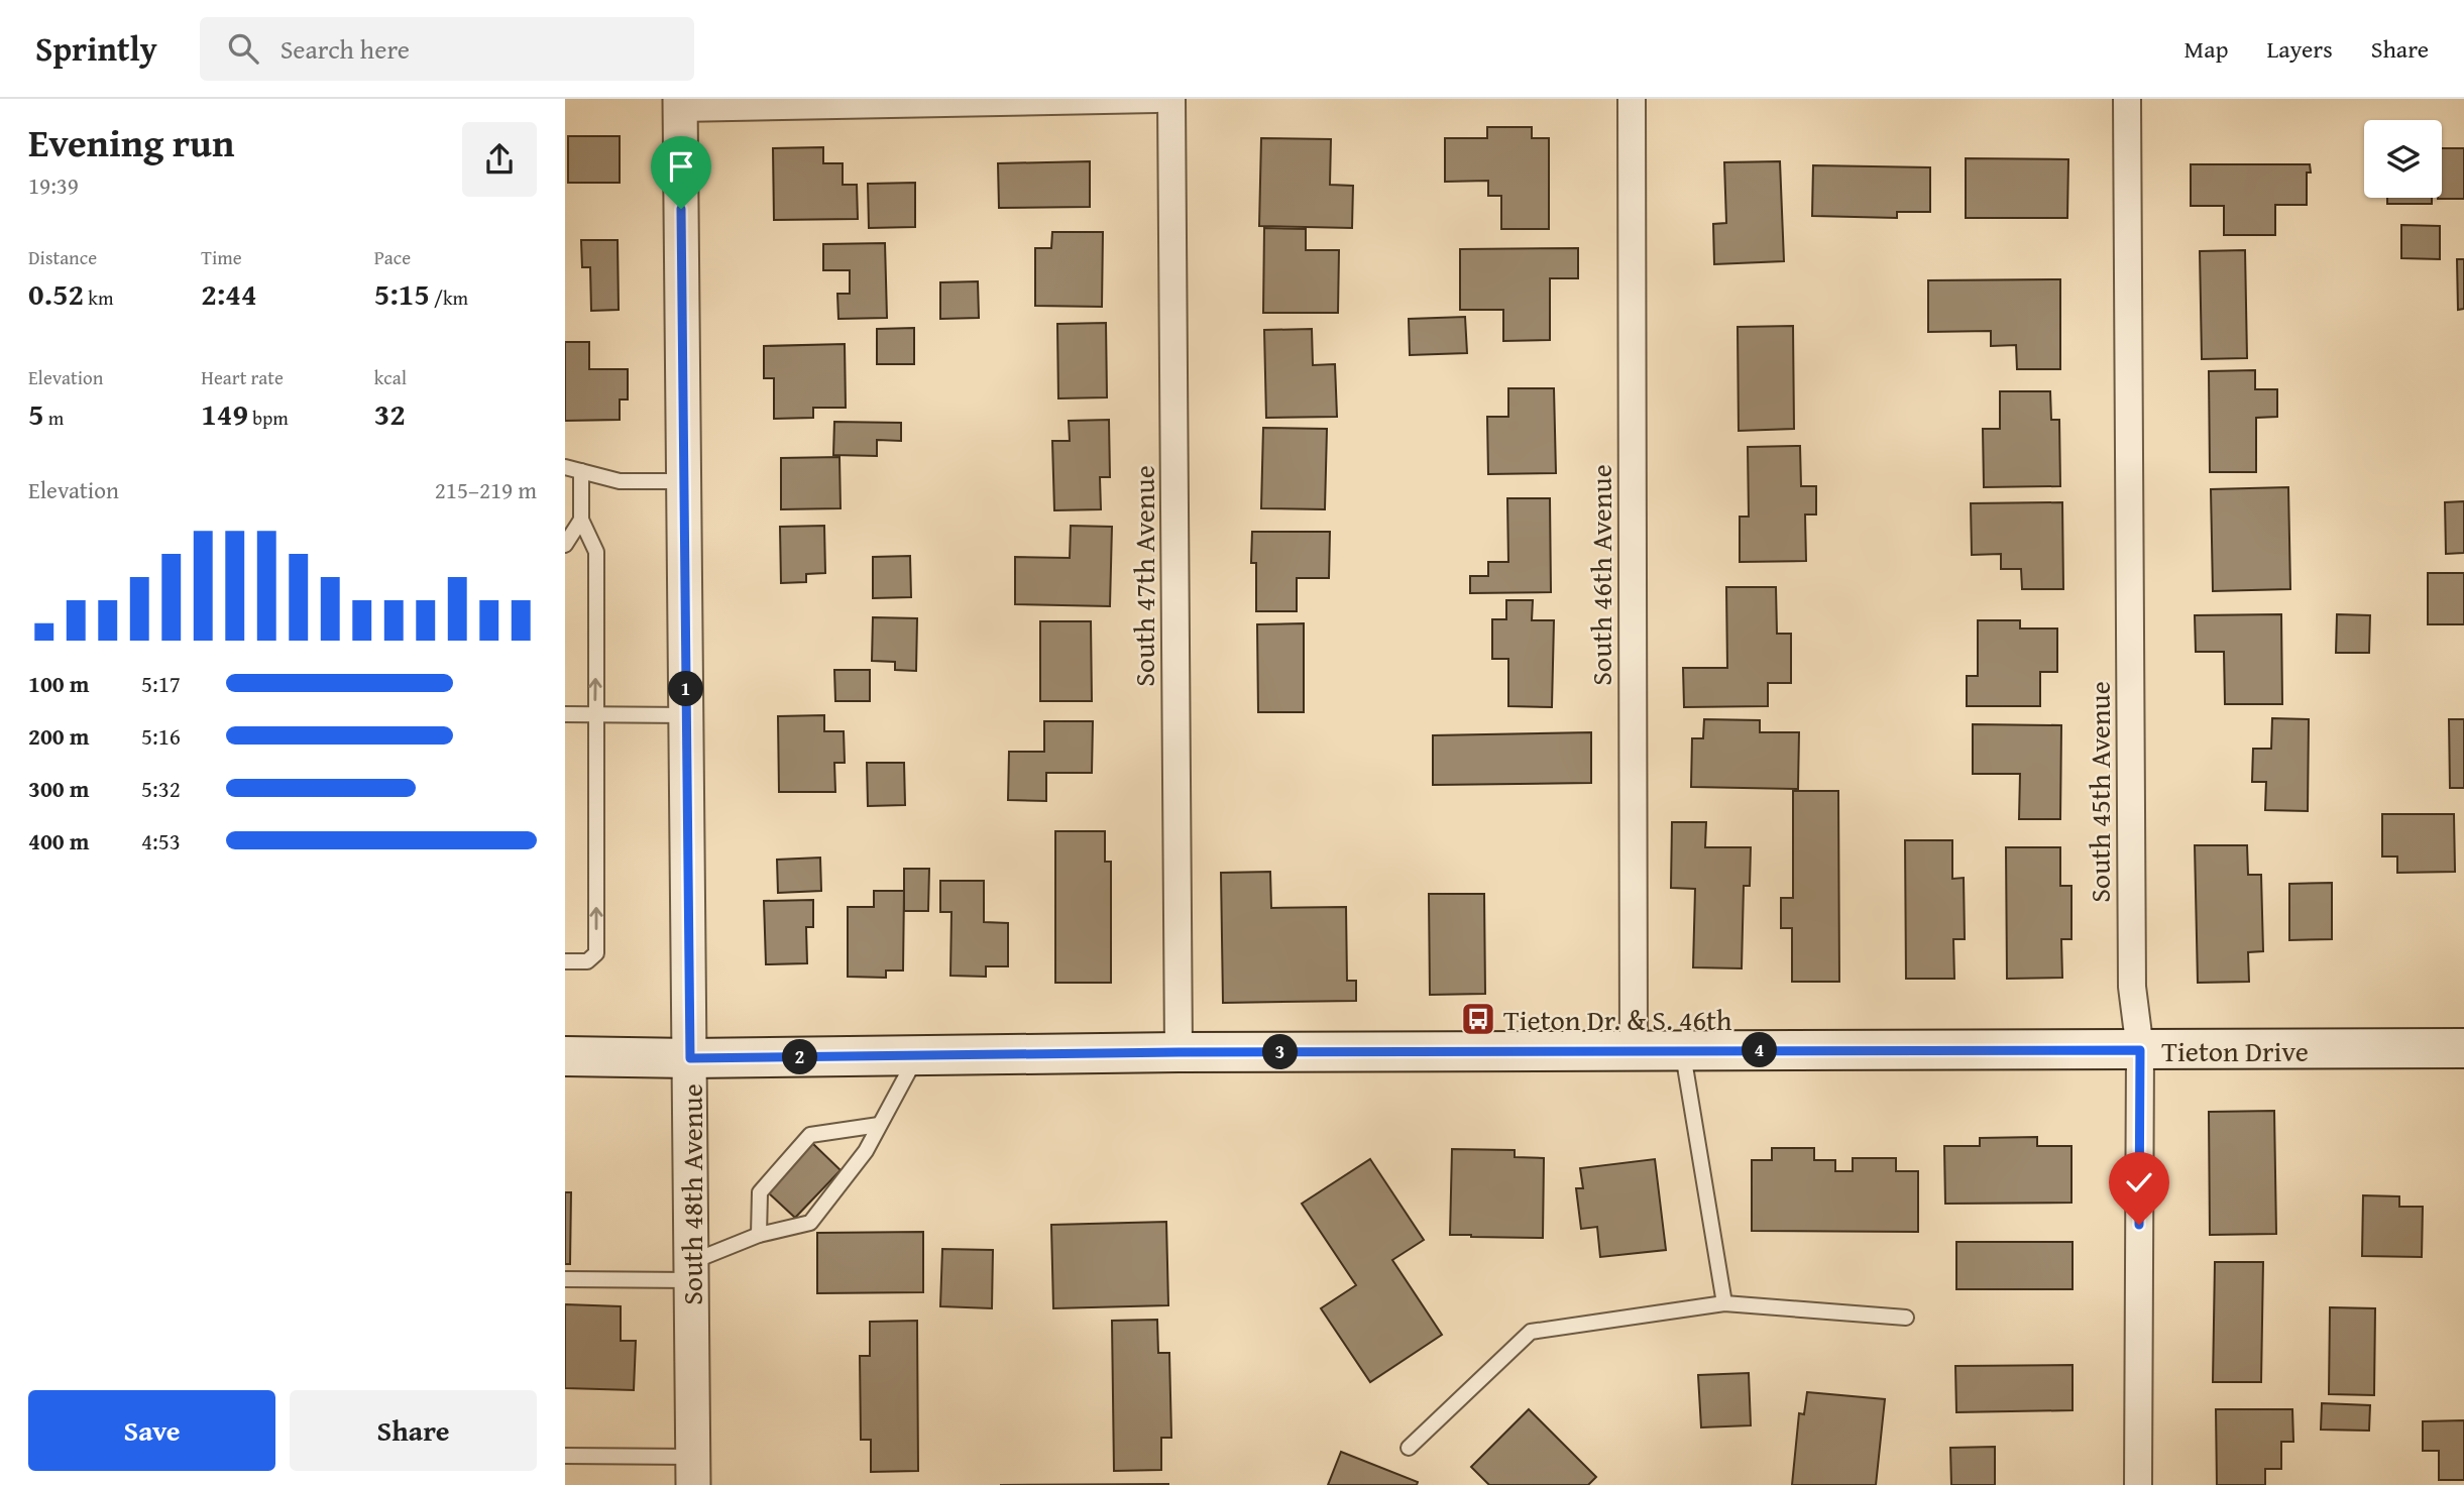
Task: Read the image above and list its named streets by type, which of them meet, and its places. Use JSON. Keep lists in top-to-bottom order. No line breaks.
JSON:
{"streets":{"main road":["Tieton Drive"],"street":["South 46th Avenue","South 47th Avenue","South 45th Avenue","South 48th Avenue"]},"crossings":[["South 46th Avenue","Tieton Drive"],["South 47th Avenue","Tieton Drive"],["South 45th Avenue","Tieton Drive"],["Tieton Drive","South 48th Avenue"]],"places":{"bus stop":["Tieton Dr. & S. 46th"]},"page":{"header":"Sprintly","search":"Search here","nav":["Map","Layers","Share"],"heading":["Evening run","19:39"],"stats":[["Distance","0.52 km"],["Time","2:44"],["Pace","5:15 /km"],["Elevation","5 m"],["Heart rate","149 bpm"],["kcal","32"]],"chart":["Elevation","215–219 m"],"list":[{"name":"100 m","note":"5:17"},{"name":"200 m","note":"5:16"},{"name":"300 m","note":"5:32"},{"name":"400 m","note":"4:53"}],"pins":["1","4","3","2"],"buttons":["Save","Share"]}}
